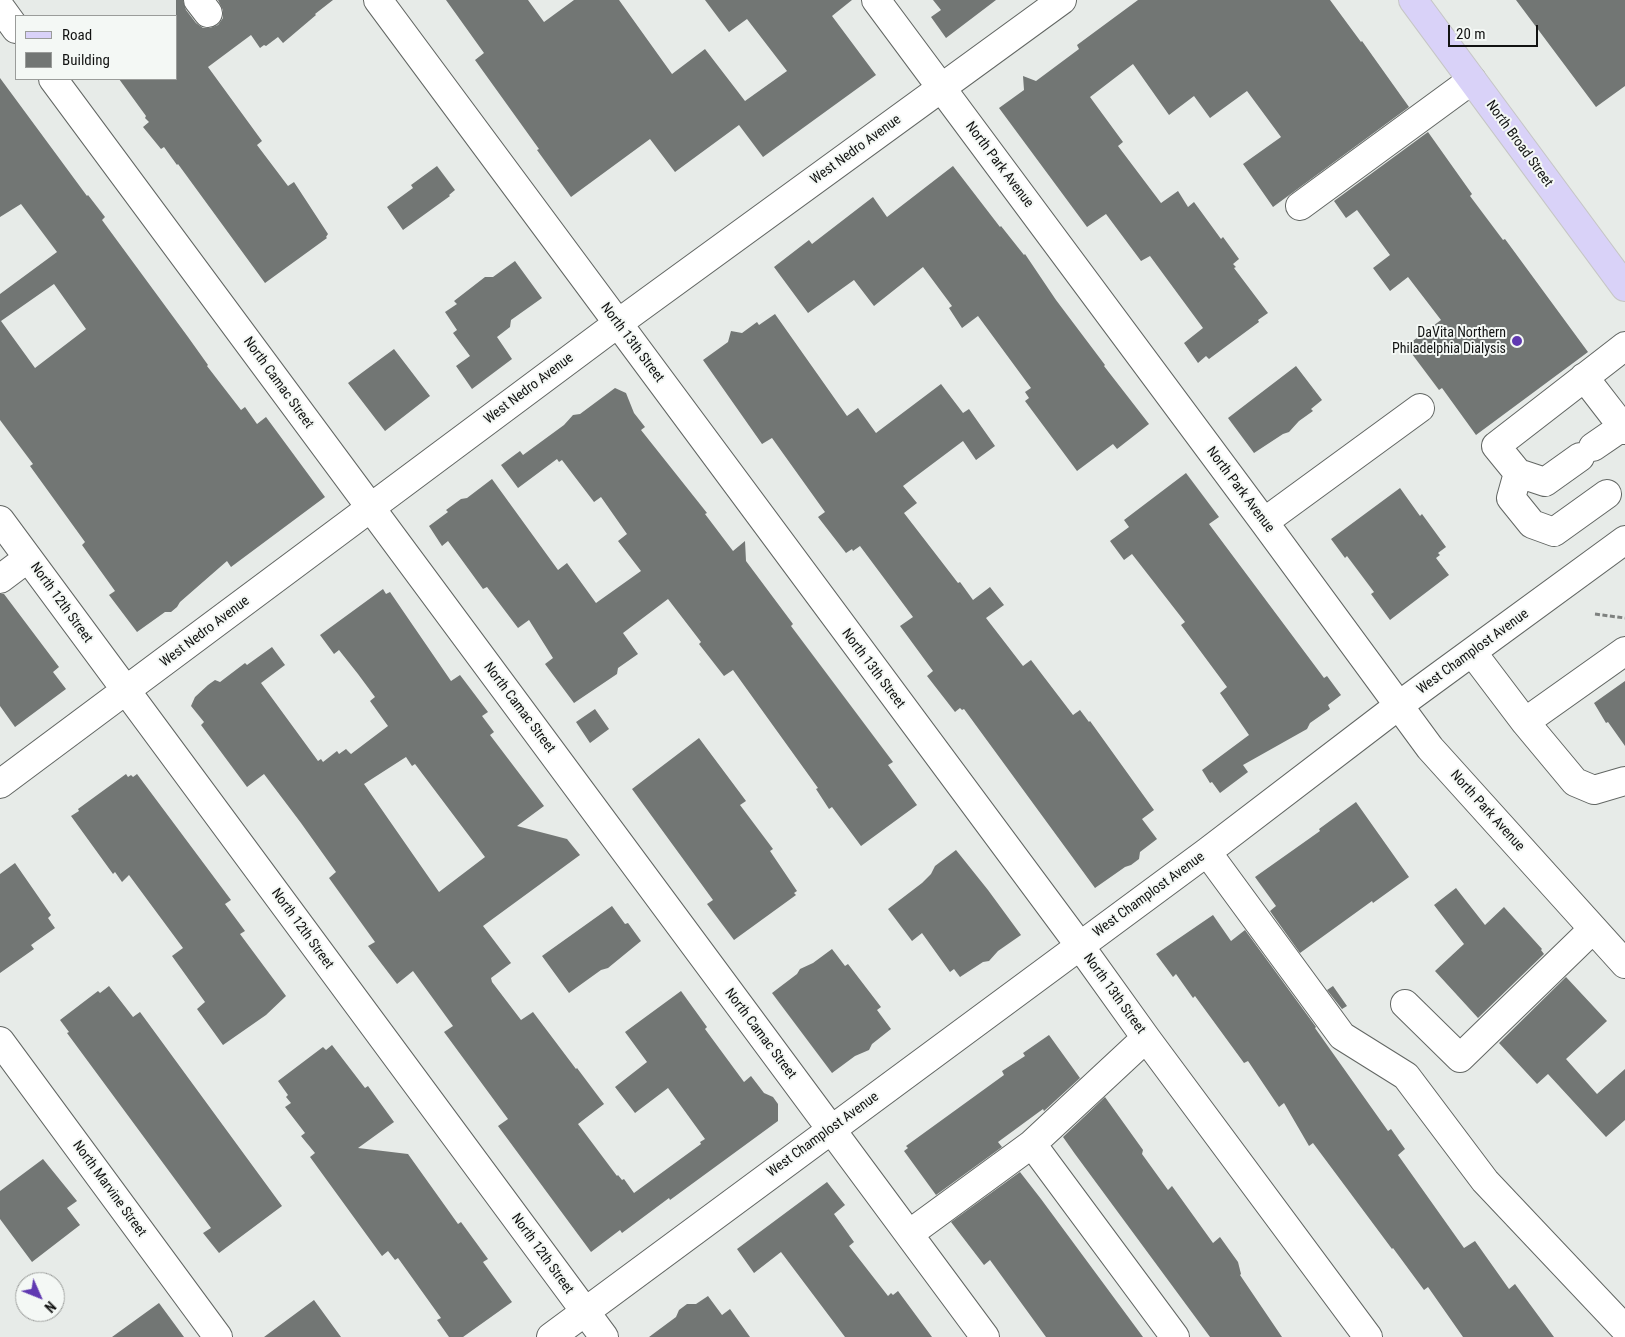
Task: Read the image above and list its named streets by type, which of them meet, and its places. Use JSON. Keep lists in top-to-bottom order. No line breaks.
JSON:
{"streets":{"main road":["North Broad Street"],"street":["West Nedro Avenue","North Park Avenue","North 13th Street","North Camac Street","North 12th Street","West Champlost Avenue","North Marvine Street"]},"crossings":[["West Nedro Avenue","North Park Avenue"],["West Nedro Avenue","North 13th Street"],["West Nedro Avenue","North Camac Street"],["West Nedro Avenue","North 12th Street"],["North Park Avenue","West Champlost Avenue"],["North 13th Street","West Champlost Avenue"],["North Camac Street","West Champlost Avenue"],["North 12th Street","West Champlost Avenue"]],"places":["DaVita Northern Philadelphia Dialysis"],"legend":["Road","Building"],"scale_bar":"20 m","north":"bottom right"}
